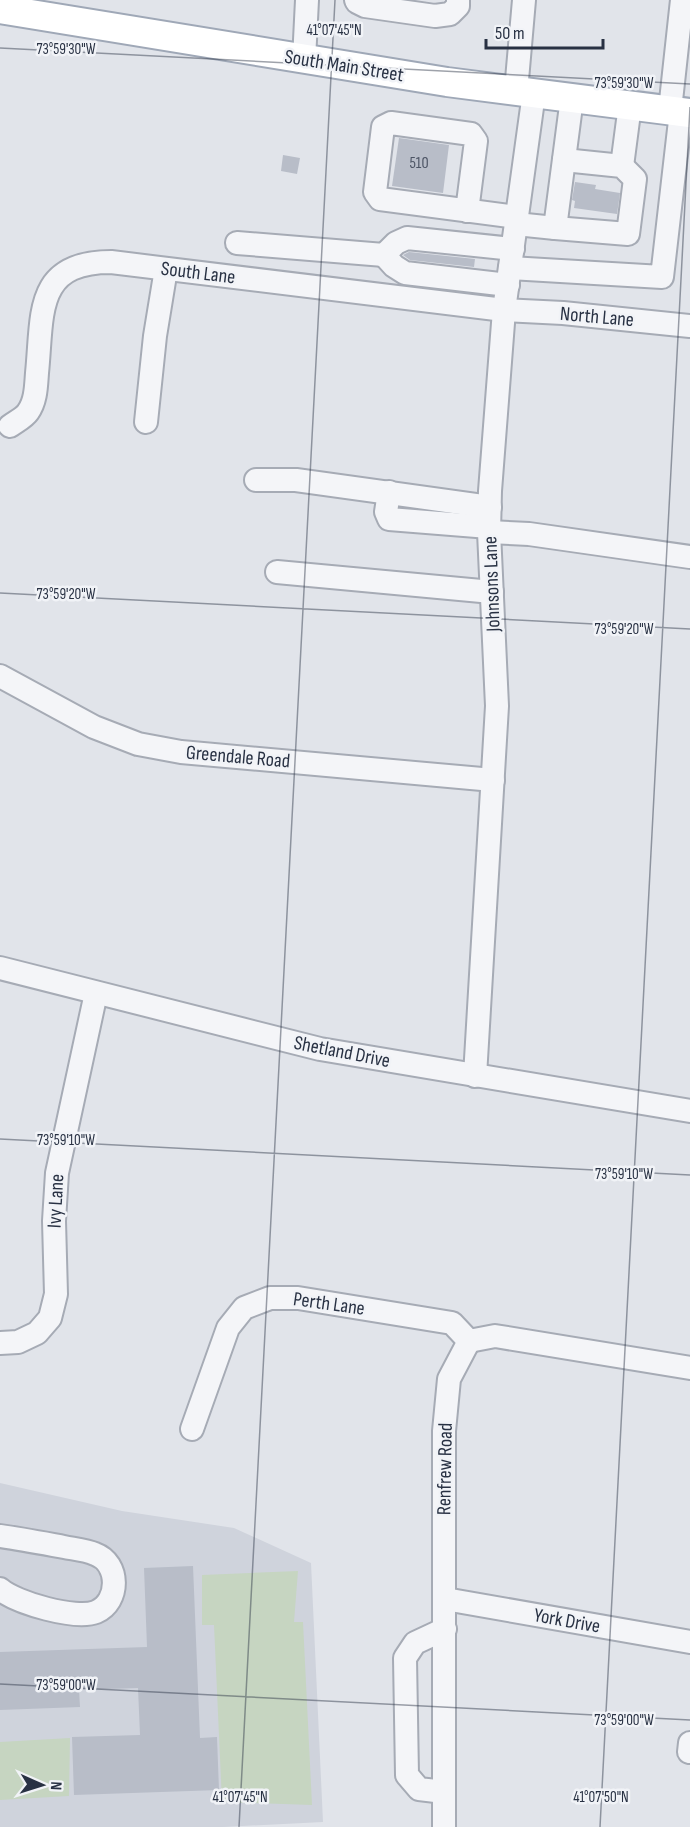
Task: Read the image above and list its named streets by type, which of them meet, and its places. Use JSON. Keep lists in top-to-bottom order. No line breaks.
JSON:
{"streets":{"main road":["South Main Street"],"street":["South Lane","North Lane","Johnsons Lane","Greendale Road","Shetland Drive","Ivy Lane","Perth Lane","Renfrew Road","York Drive"]},"crossings":[["South Main Street","Johnsons Lane"],["South Lane","North Lane"],["South Lane","Johnsons Lane"],["North Lane","Johnsons Lane"],["Johnsons Lane","Greendale Road"],["Johnsons Lane","Shetland Drive"],["Shetland Drive","Ivy Lane"],["Perth Lane","Renfrew Road"],["Renfrew Road","York Drive"]],"house_numbers":["510"],"scale_bar":"50 m","north":"right","coordinates":["41°07'45\"N","73°59'30\"W","73°59'20\"W","73°59'10\"W","73°59'00\"W","41°07'50\"N"]}
